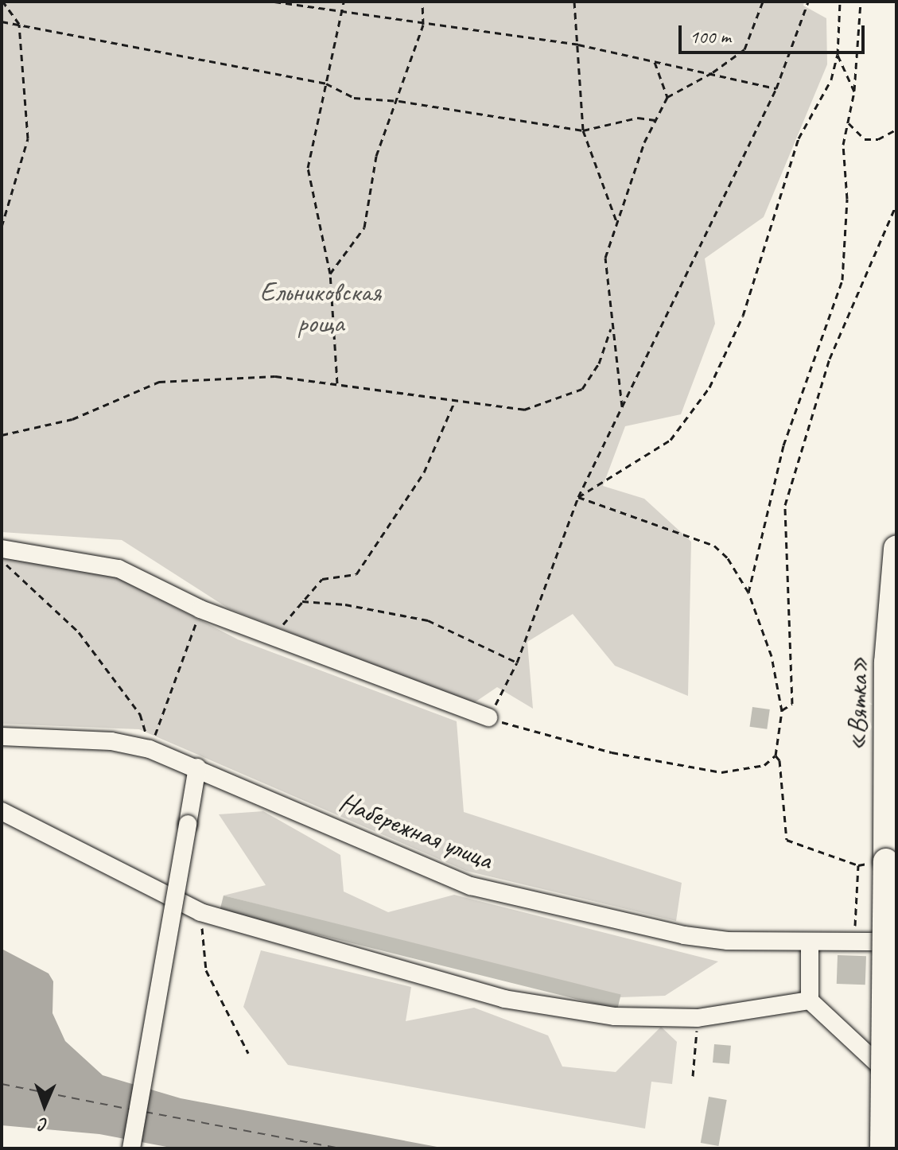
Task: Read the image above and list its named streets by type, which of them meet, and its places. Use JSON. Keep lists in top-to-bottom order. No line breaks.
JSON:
{"streets":{"highway":["«Вятка»"],"street":["Набережная улица"]},"parks":["Ельниковская роща"],"scale_bar":"100 m","north":"bottom"}
